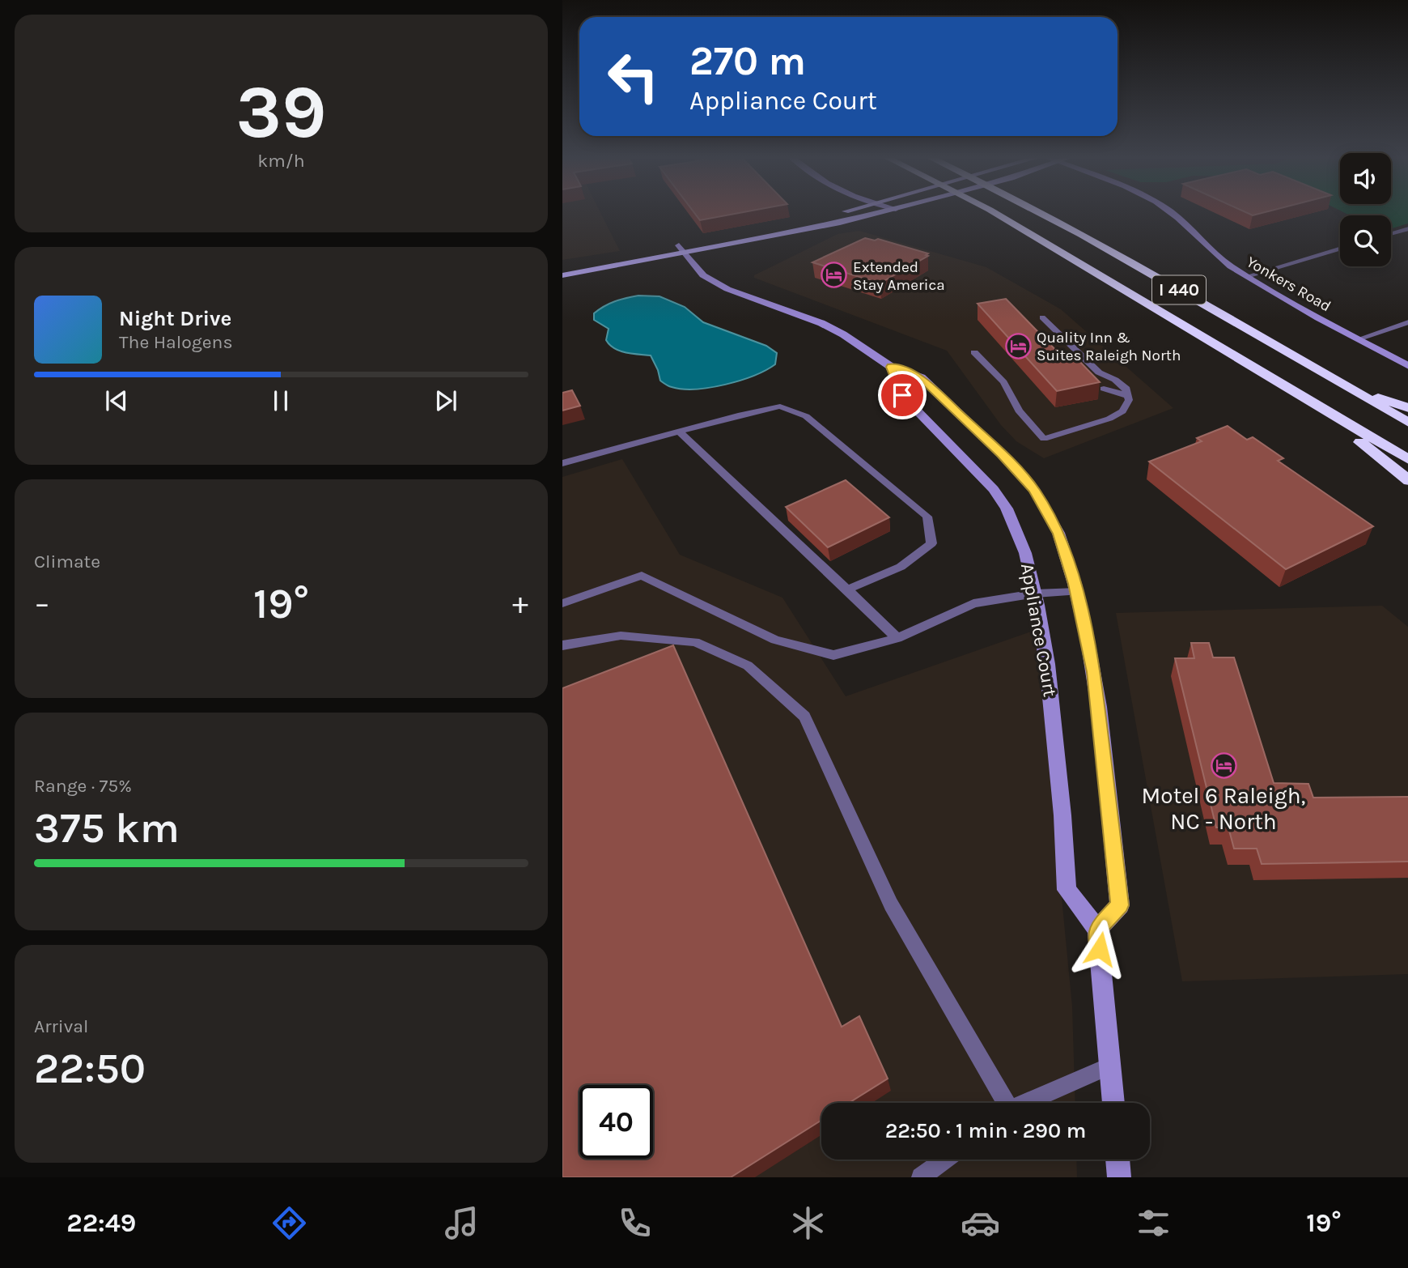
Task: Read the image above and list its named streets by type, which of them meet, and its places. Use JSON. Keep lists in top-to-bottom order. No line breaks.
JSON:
{"streets":{"highway":["I 440"],"street":["Yonkers Road","Appliance Court"]},"places":{"hotel":["Extended Stay America","Quality Inn & Suites Raleigh North","Motel 6 Raleigh, NC - North"]},"page":{"tile":[["39","km/h"],"Climate",["Range · 75%","375 km"],["Arrival","22:50"]],"turn":["270 m","Appliance Court"],"song":["Night Drive","The Halogens"],"heat":["−","19°","+"],"limit":"40","trip":"22:50 · 1 min · 290 m","tabs":["22:49","19°"]}}
